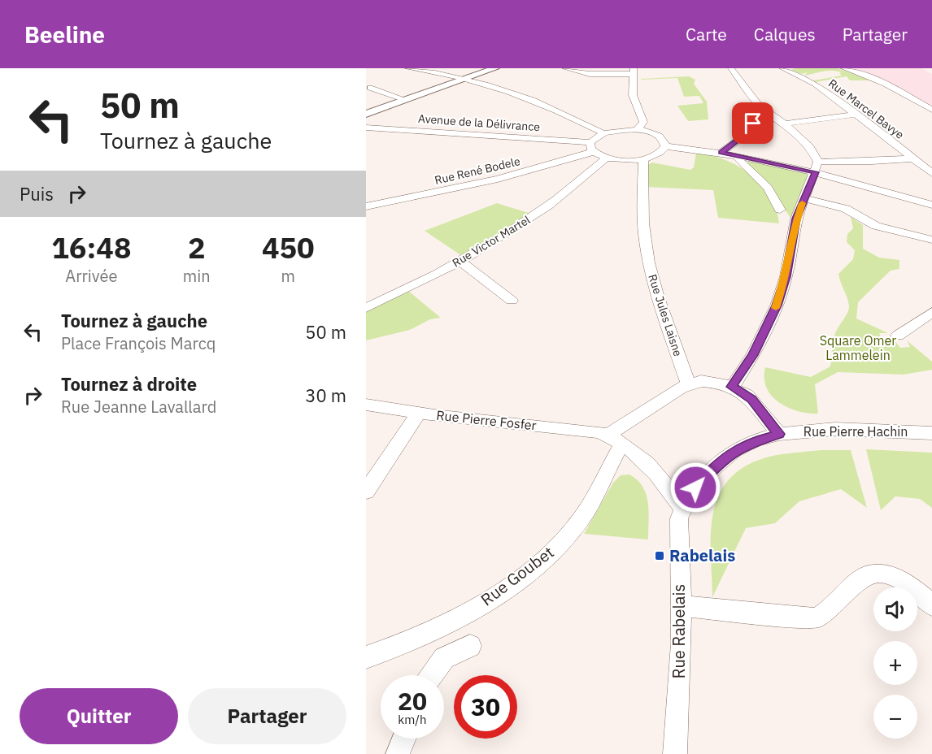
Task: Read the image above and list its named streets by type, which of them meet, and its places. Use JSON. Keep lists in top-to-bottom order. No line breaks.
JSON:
{"streets":{"street":["Rue Marcel Bavye","Avenue de la Délivrance","Rue René Bodele","Rue Victor Martel","Rue Jules Laisne","Rue Pierre Fosfer","Rue Pierre Hachin","Rue Goubet","Rue Rabelais"]},"crossings":[["Avenue de la Délivrance","Rue René Bodele"],["Rue Pierre Fosfer","Rue Goubet"],["Rue Pierre Hachin","Rue Rabelais"]],"parks":["Square Omer Lammelein"],"places":{"transit":["Rabelais"]},"page":{"header":"Beeline","nav":["Carte","Calques","Partager"],"turn":["50 m","Tournez à gauche"],"then":"Puis","eta":["16:48","Arrivée","2","min","450","m"],"list":[{"name":"Tournez à gauche","note":"Place François Marcq","value":"50 m"},{"name":"Tournez à droite","note":"Rue Jeanne Lavallard","value":"30 m"}],"map_buttons":["+","−"],"speed":"20 km/h","limit":"30","buttons":["Quitter","Partager"]}}
